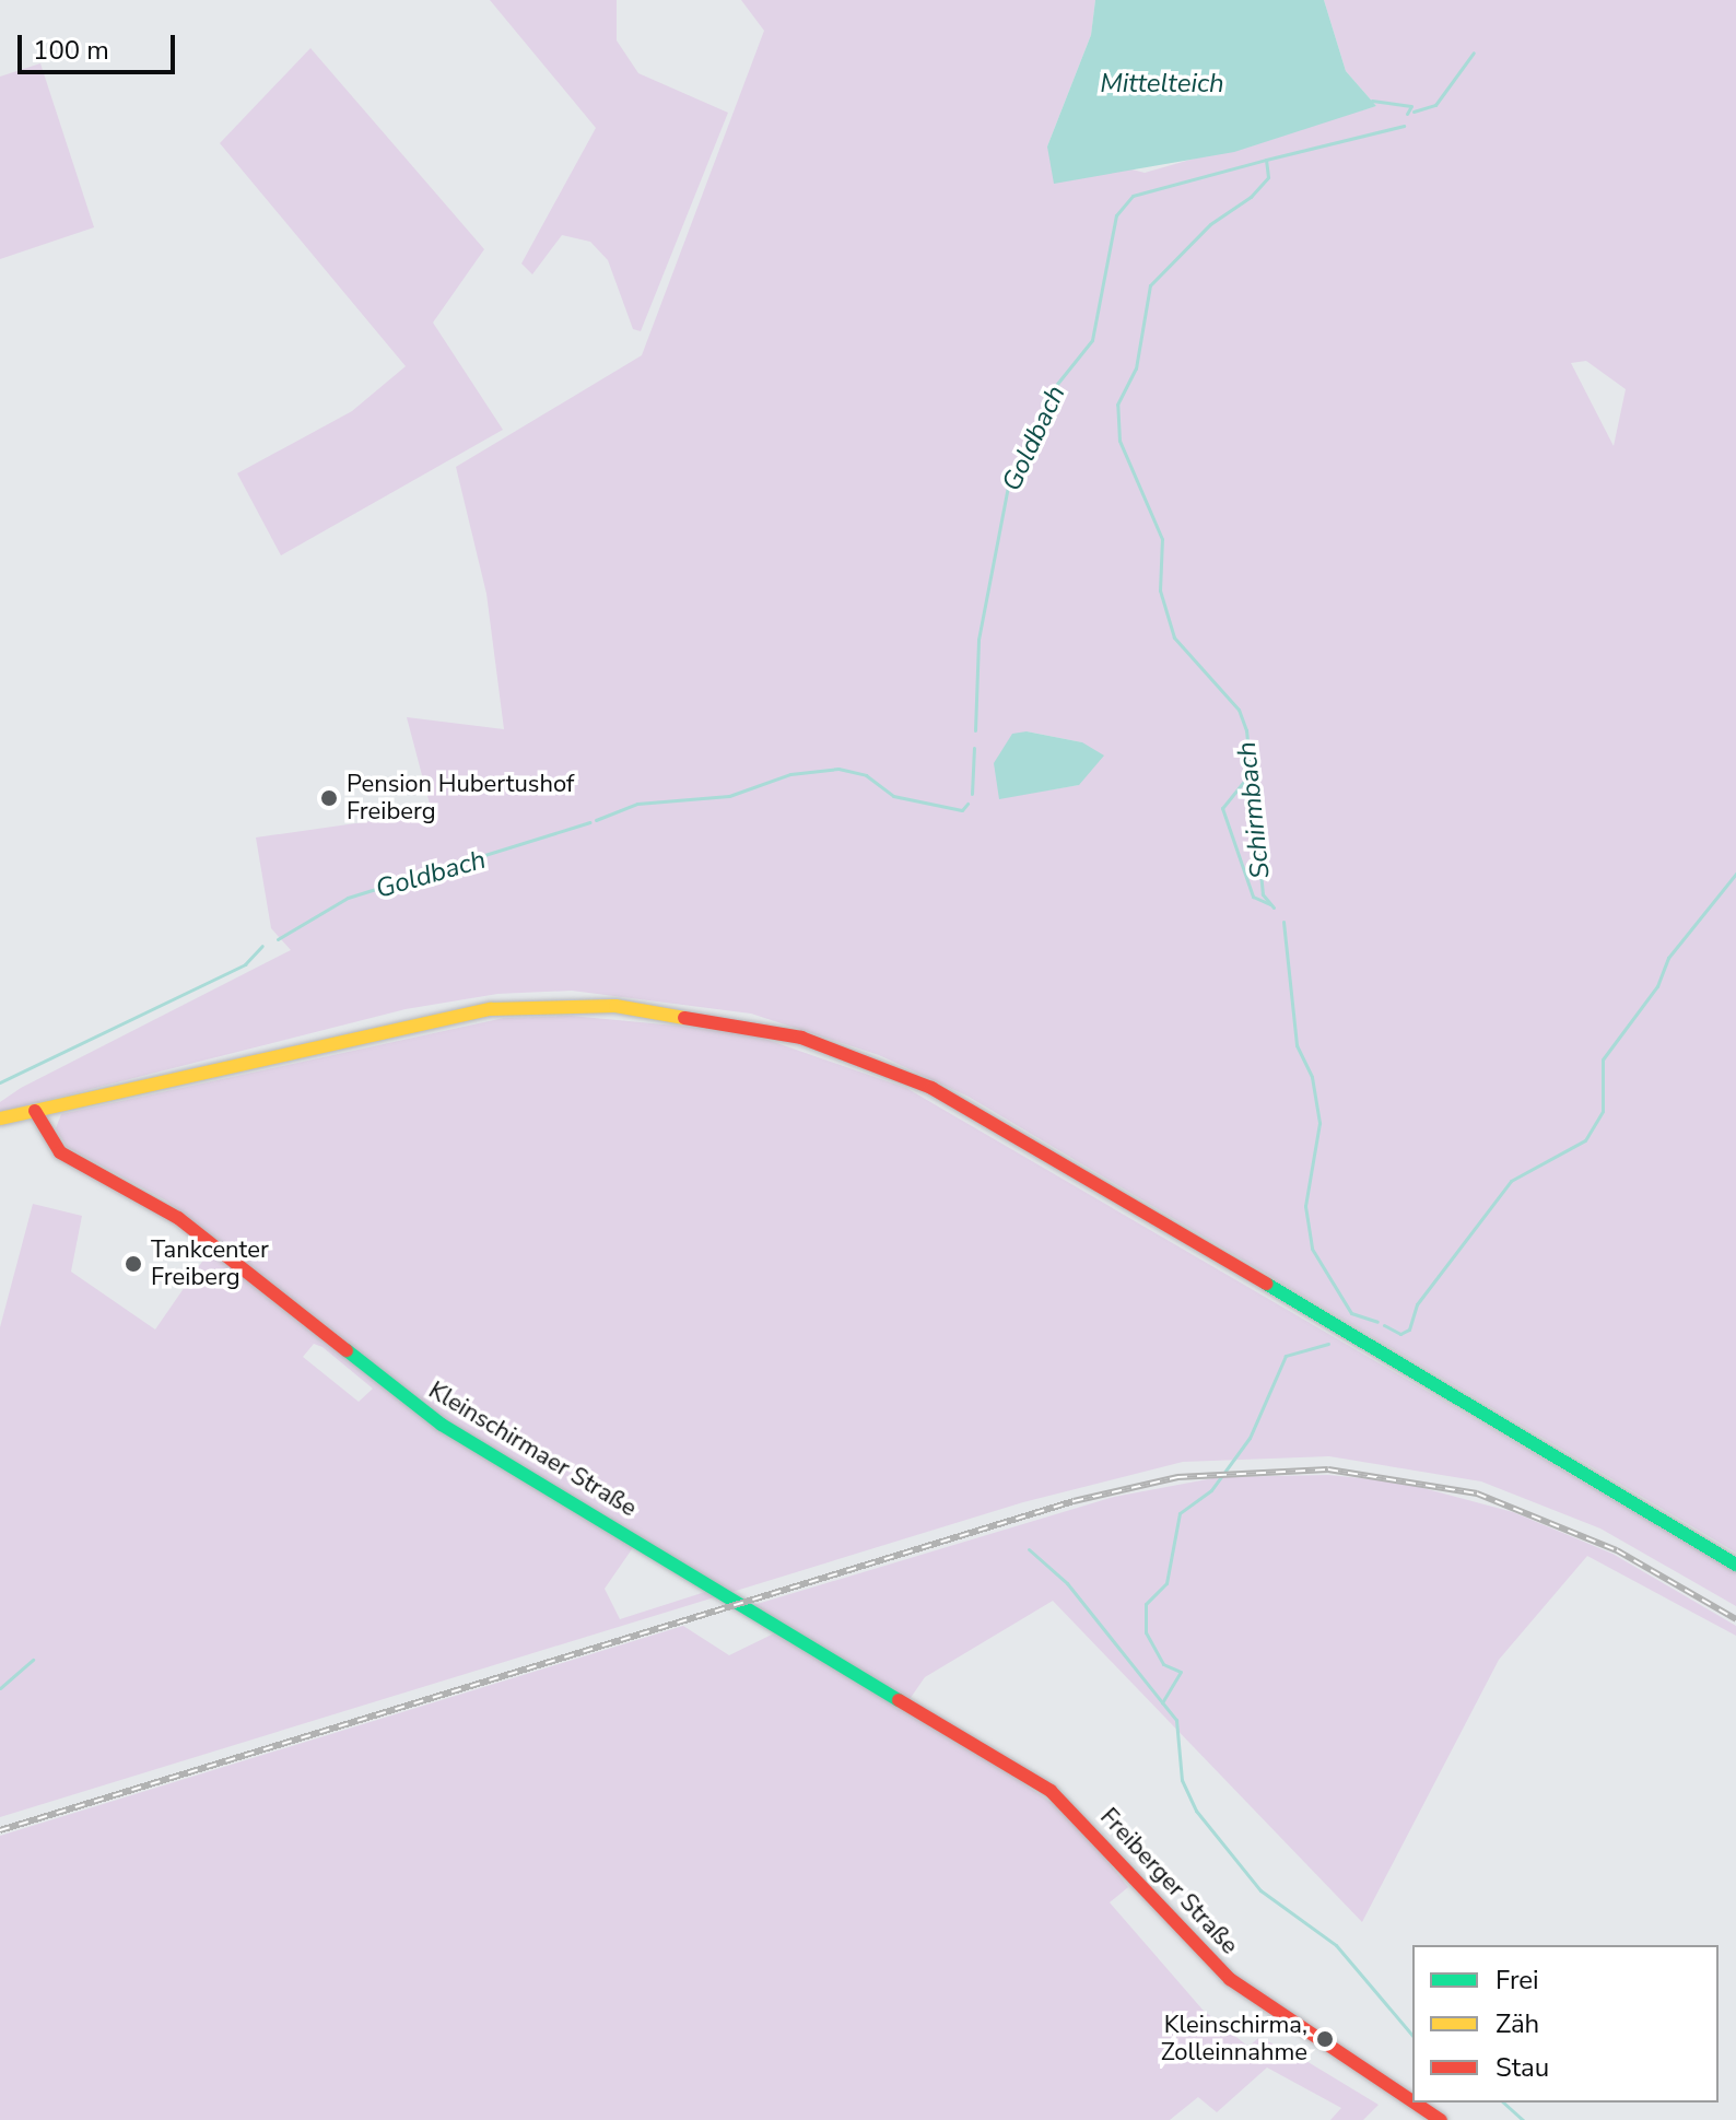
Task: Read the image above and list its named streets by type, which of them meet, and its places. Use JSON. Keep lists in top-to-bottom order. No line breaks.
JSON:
{"streets":{"main road":["Kleinschirmaer Straße","Freiberger Straße"]},"crossings":[["Kleinschirmaer Straße","Freiberger Straße"]],"water":["Mittelteich","Goldbach","Schirmbach"],"places":["Pension Hubertushof Freiberg","Tankcenter Freiberg","Kleinschirma, Zolleinnahme"],"legend":["Frei","Zäh","Stau"],"scale_bar":"100 m"}
